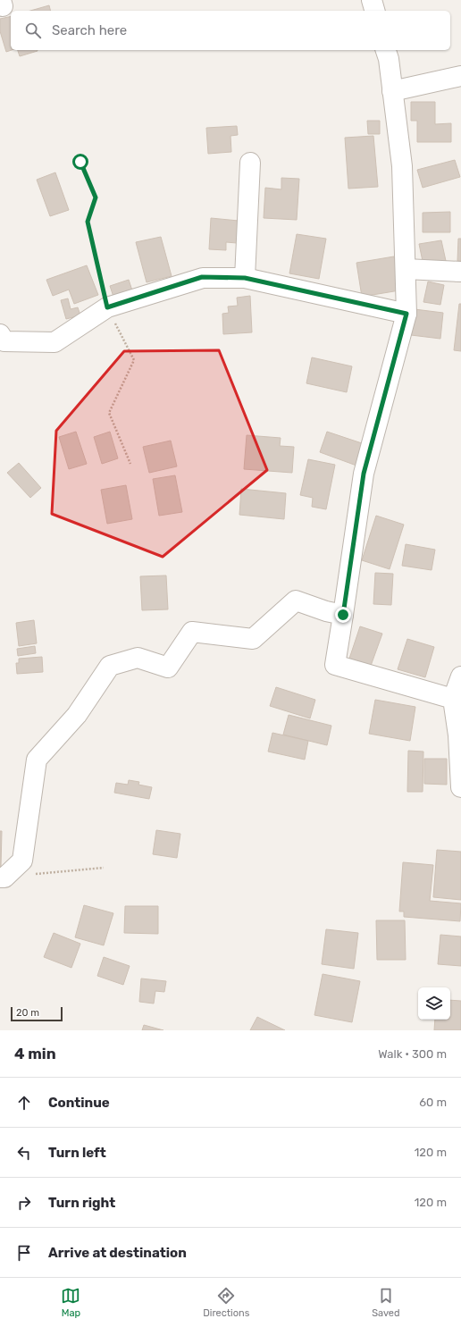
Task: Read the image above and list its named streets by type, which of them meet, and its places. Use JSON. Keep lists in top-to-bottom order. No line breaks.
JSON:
{"scale_bar":"20 m","page":{"search":"Search here","scale":"20 m","heading":["4 min","Walk · 300 m"],"list":[["Continue","60 m"],["Turn left","120 m"],["Turn right","120 m"],"Arrive at destination"],"nav":["Map","Directions","Saved"]}}
